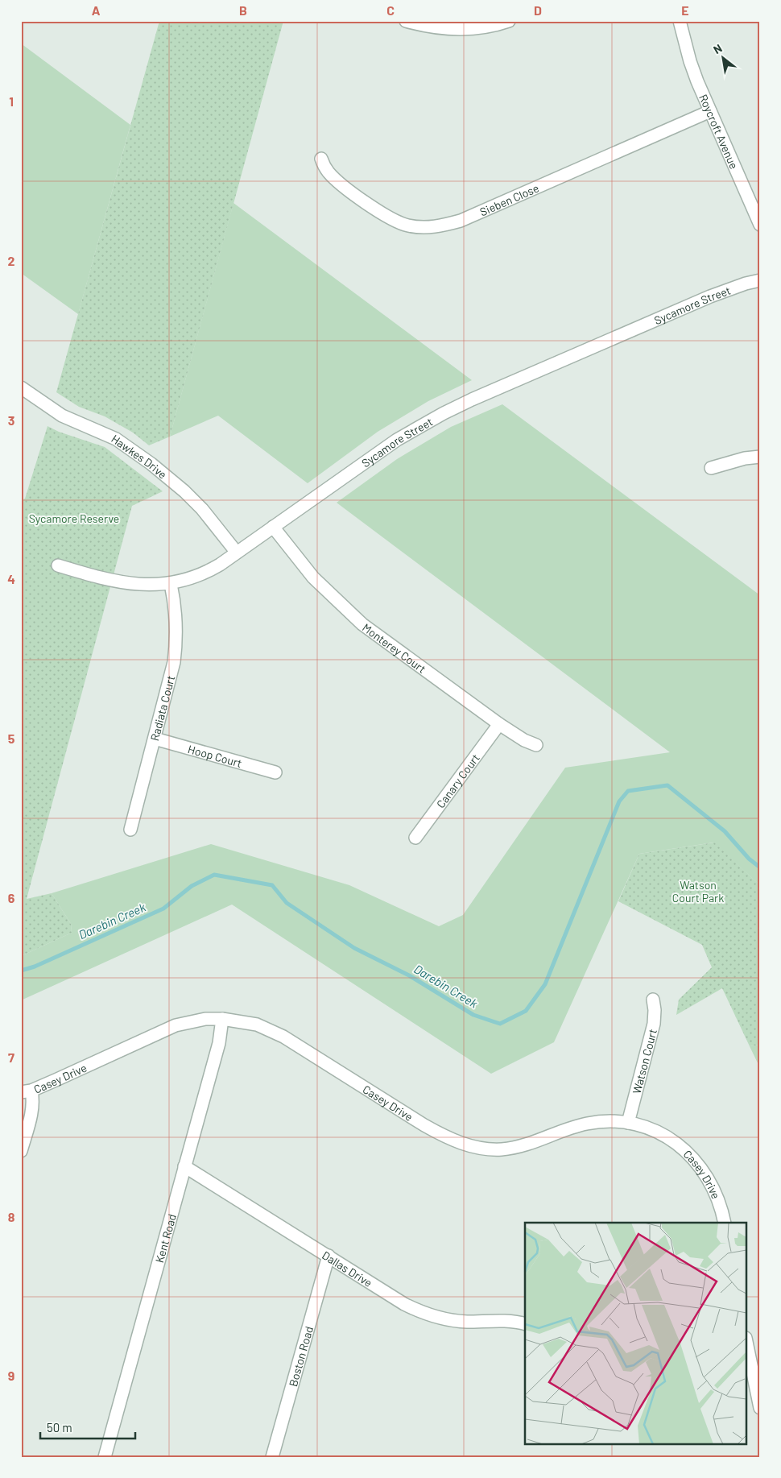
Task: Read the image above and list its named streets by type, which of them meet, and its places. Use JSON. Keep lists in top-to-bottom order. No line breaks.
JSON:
{"streets":{"street":["Roycroft Avenue","Sieben Close","Sycamore Street","Hawkes Drive","Monterey Court","Radiata Court","Hoop Court","Canary Court","Watson Court","Casey Drive","Kent Road","Dallas Drive","Boston Road"]},"crossings":[["Roycroft Avenue","Sieben Close"],["Sycamore Street","Hawkes Drive"],["Sycamore Street","Monterey Court"],["Sycamore Street","Radiata Court"],["Monterey Court","Canary Court"],["Radiata Court","Hoop Court"],["Watson Court","Casey Drive"],["Casey Drive","Kent Road"],["Kent Road","Dallas Drive"],["Dallas Drive","Boston Road"]],"water":["Darebin Creek"],"parks":["Sycamore Reserve","Watson Court Park"],"scale_bar":"50 m","north":"top left","grid":{"columns":["A","B","C","D","E"],"rows":["1","2","3","4","5","6","7","8","9"]}}
